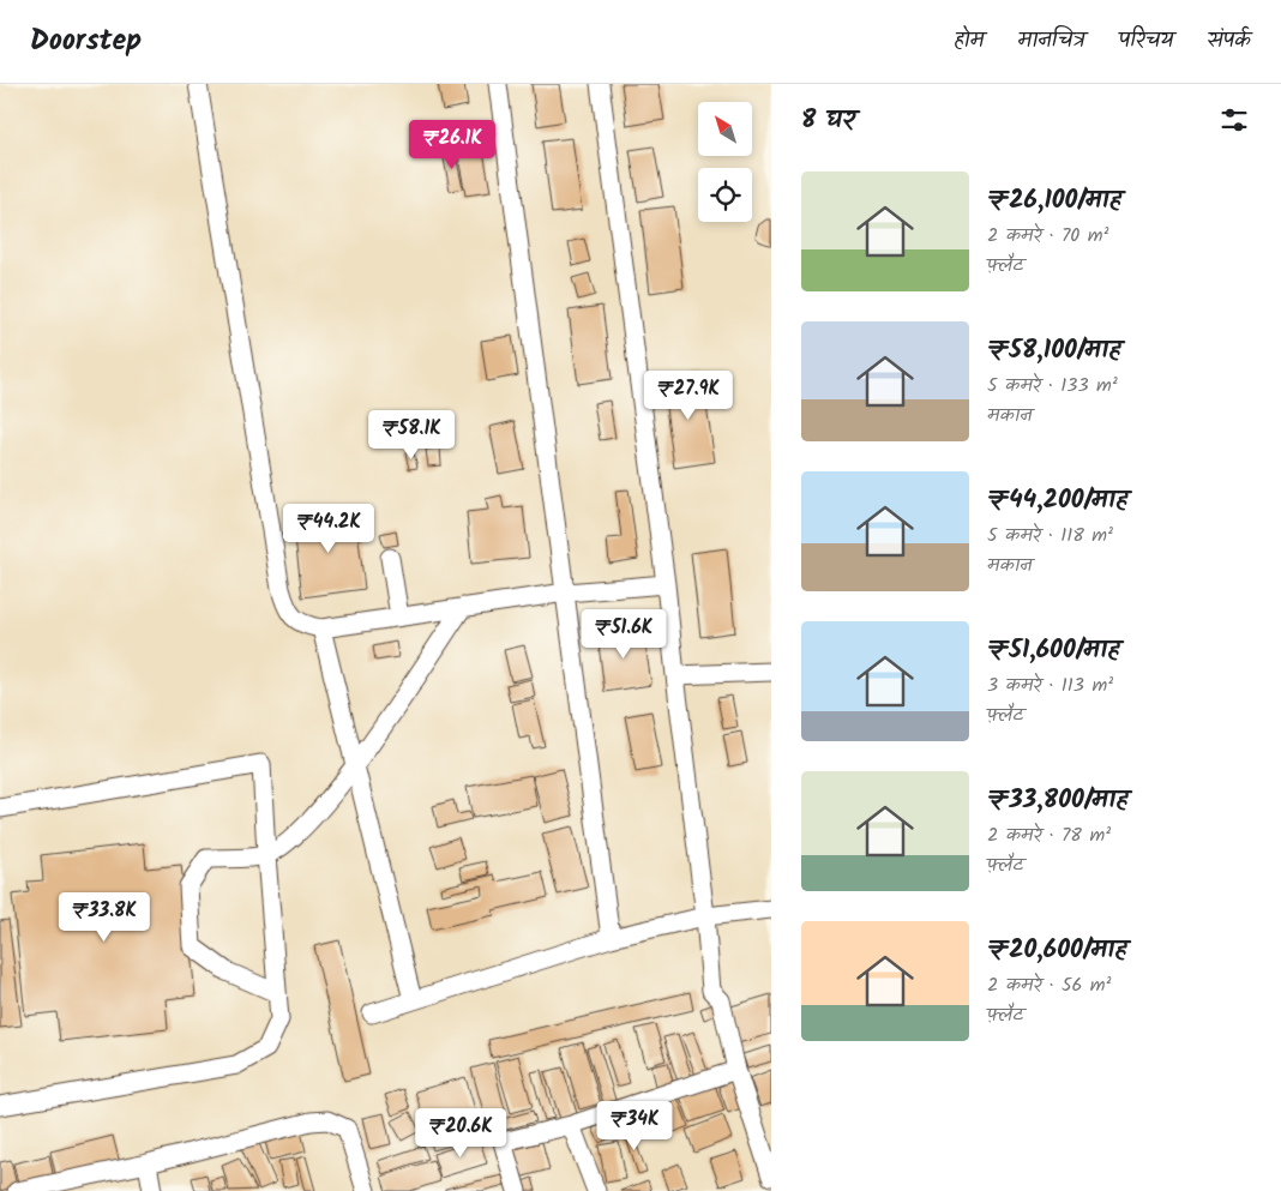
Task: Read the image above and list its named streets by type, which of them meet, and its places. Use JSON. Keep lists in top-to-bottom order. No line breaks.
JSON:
{"north":"top left","page":{"header":"Doorstep","nav":["होम","मानचित्र","परिचय","संपर्क"],"heading":"8 घर","price":["₹26.1K","₹27.9K","₹58.1K","₹44.2K","₹51.6K","₹33.8K","₹34K","₹20.6K"],"list":[{"name":"₹26,100/माह","note":"2 कमरे · 70 m² · फ़्लैट"},{"name":"₹58,100/माह","note":"5 कमरे · 133 m² · मकान"},{"name":"₹44,200/माह","note":"5 कमरे · 118 m² · मकान"},{"name":"₹51,600/माह","note":"3 कमरे · 113 m² · फ़्लैट"},{"name":"₹33,800/माह","note":"2 कमरे · 78 m² · फ़्लैट"},{"name":"₹20,600/माह","note":"2 कमरे · 56 m² · फ़्लैट"}]}}
